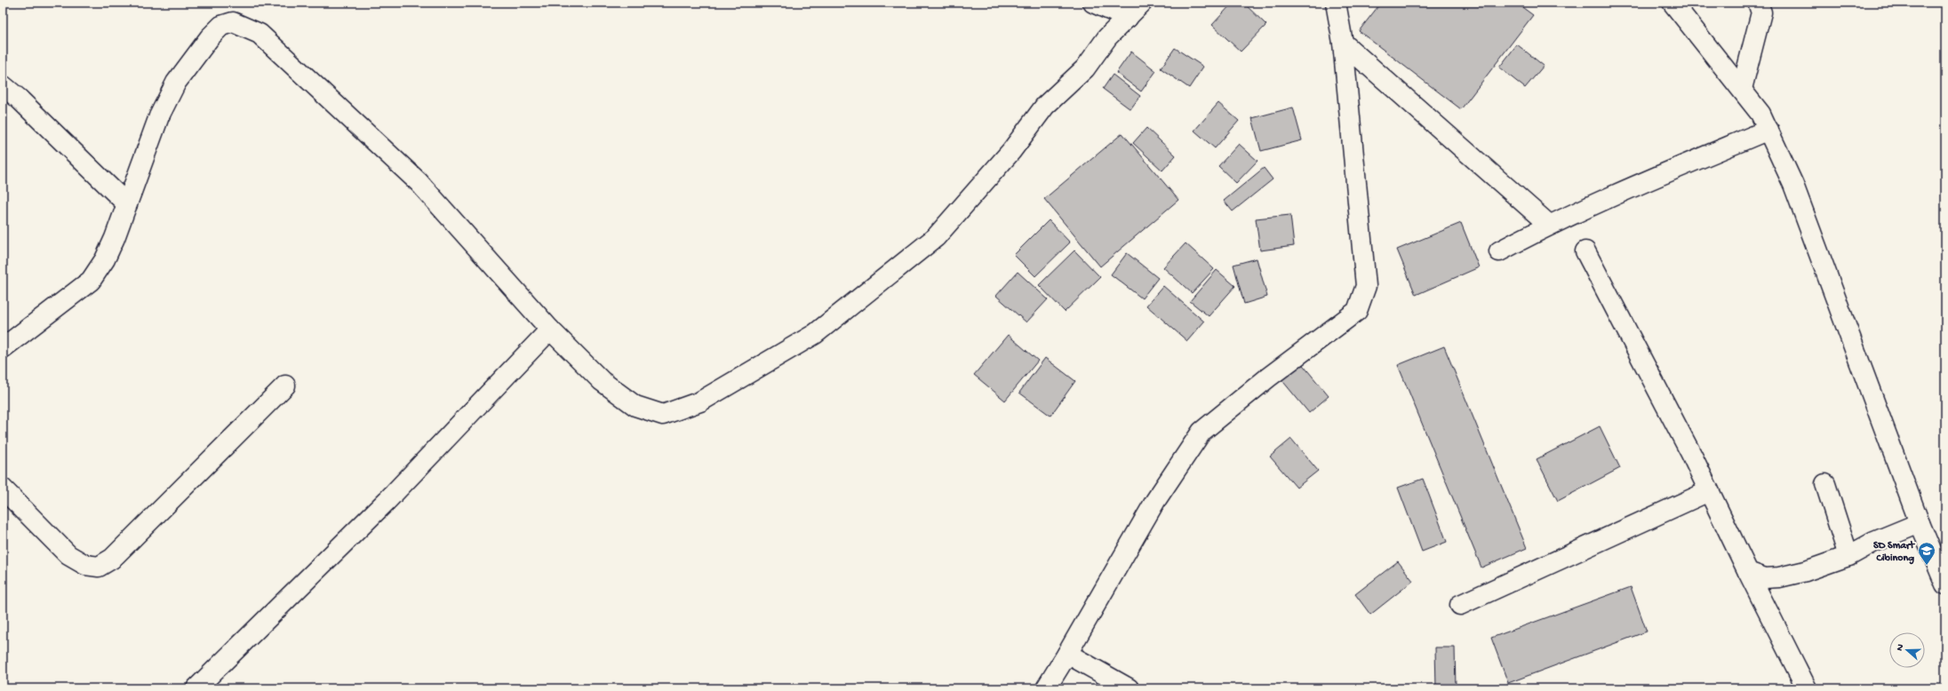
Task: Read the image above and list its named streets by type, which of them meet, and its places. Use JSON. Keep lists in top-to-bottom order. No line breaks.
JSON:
{"places":{"school or university":["SD Smart Cibinong"]},"north":"left"}
